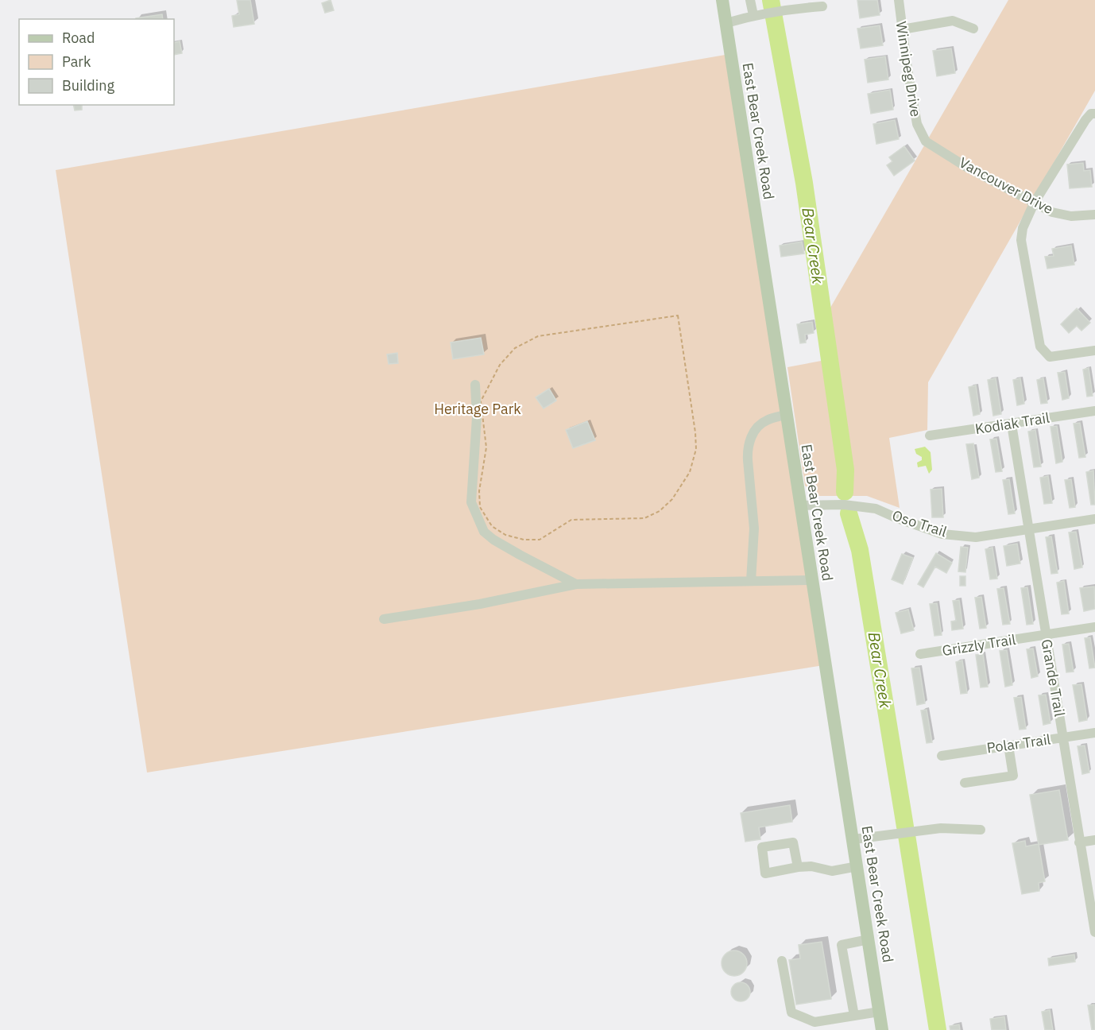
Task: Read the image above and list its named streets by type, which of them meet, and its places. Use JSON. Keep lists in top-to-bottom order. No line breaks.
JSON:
{"streets":{"main road":["East Bear Creek Road"],"street":["Winnipeg Drive","Vancouver Drive","Kodiak Trail","Oso Trail","Grizzly Trail","Grande Trail","Polar Trail"]},"crossings":[["Winnipeg Drive","Vancouver Drive"],["East Bear Creek Road","Oso Trail"],["Kodiak Trail","Grande Trail"],["Oso Trail","Grande Trail"],["Grizzly Trail","Grande Trail"],["Grande Trail","Polar Trail"]],"water":["Bear Creek"],"parks":["Heritage Park"],"legend":["Road","Park","Building"]}
